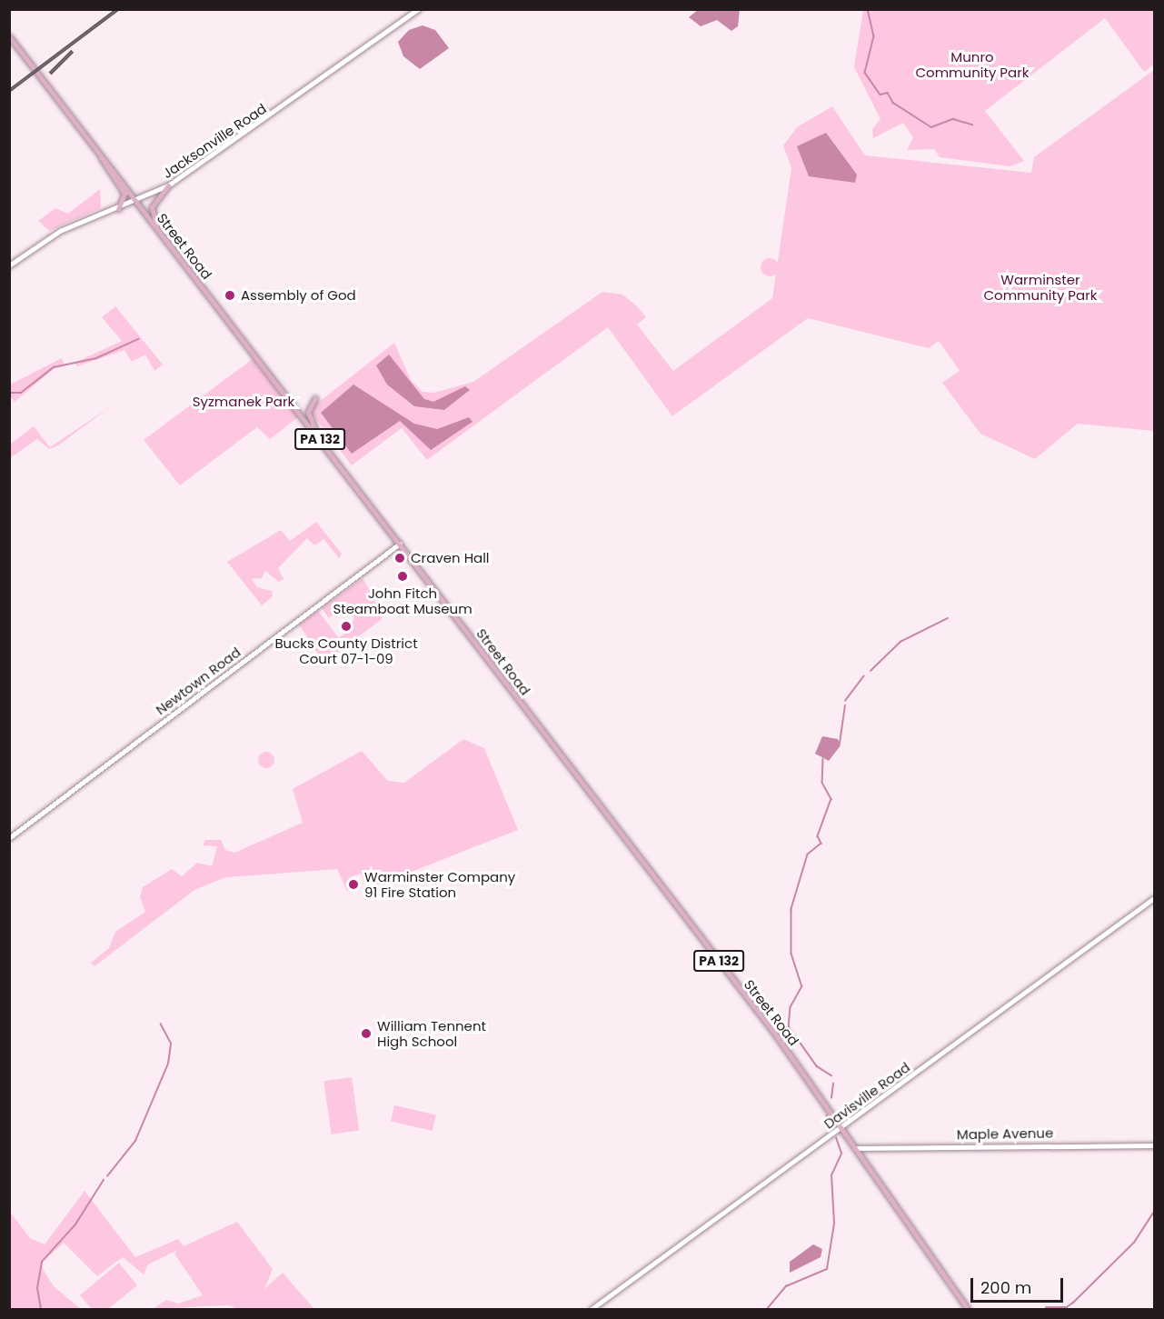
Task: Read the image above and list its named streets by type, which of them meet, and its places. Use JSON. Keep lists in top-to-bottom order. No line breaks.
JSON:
{"streets":{"main road":["Street Road","PA 132"],"street":["Jacksonville Road","Newtown Road","Davisville Road","Maple Avenue"]},"crossings":[["Jacksonville Road","Street Road"],["Street Road","Newtown Road"],["Street Road","Davisville Road"],["Street Road","Maple Avenue"]],"parks":["Munro Community Park","Warminster Community Park","Syzmanek Park"],"places":["Assembly of God","Craven Hall","John Fitch Steamboat Museum","Bucks County District Court 07-1-09","Warminster Company 91 Fire Station","William Tennent High School"],"scale_bar":"200 m"}
